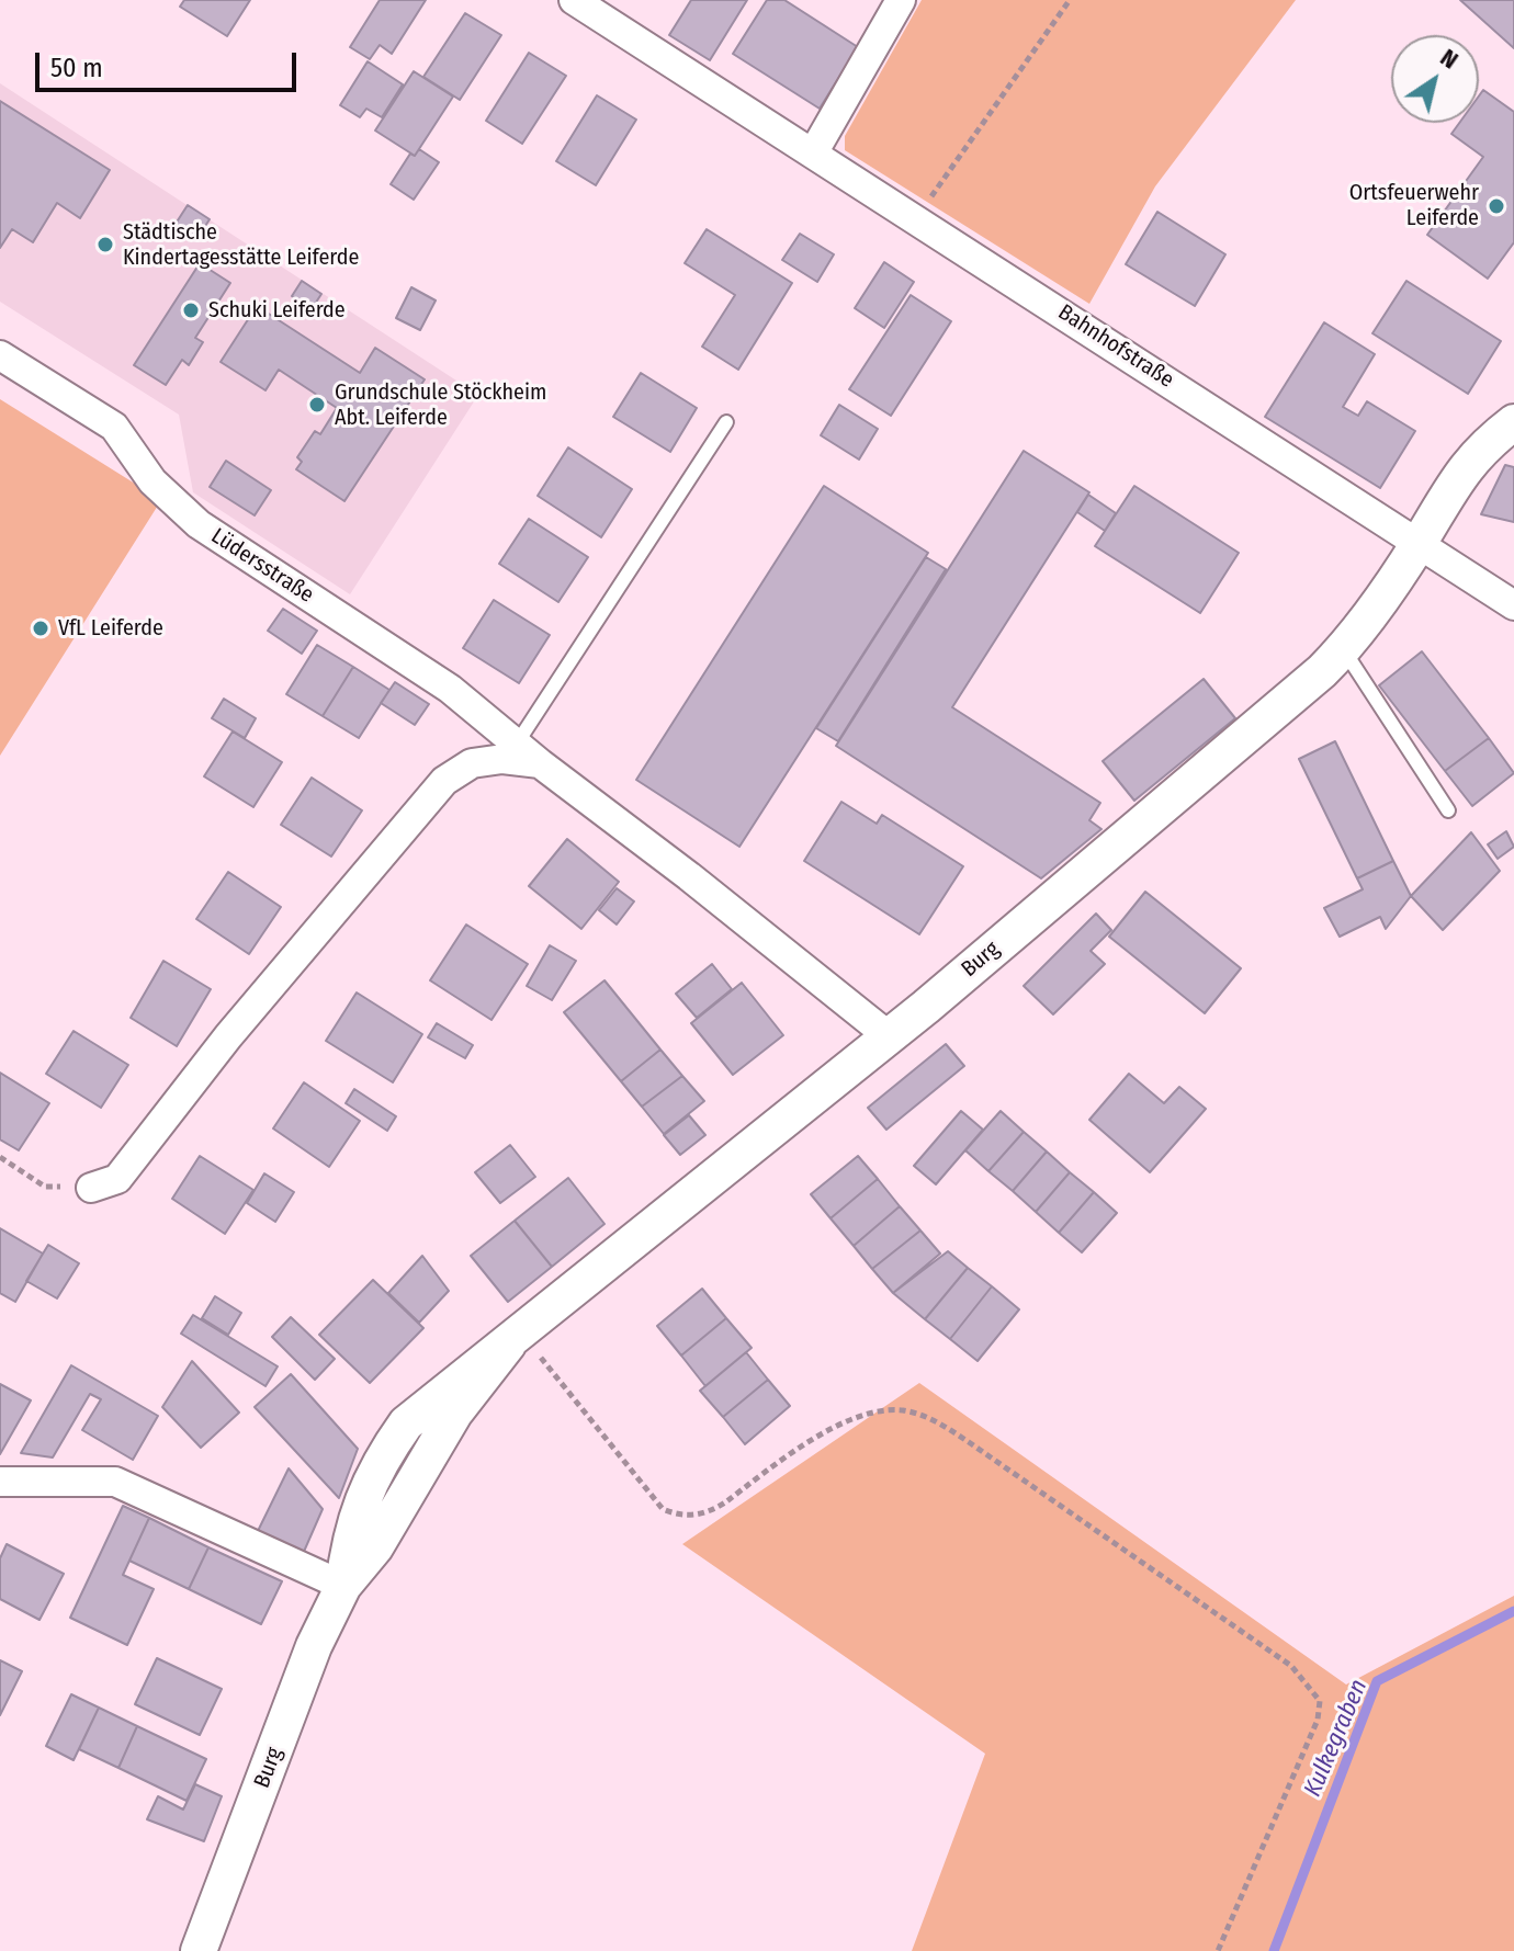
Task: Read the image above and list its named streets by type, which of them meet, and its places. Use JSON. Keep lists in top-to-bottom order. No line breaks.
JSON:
{"streets":{"street":["Bahnhofstraße","Lüdersstraße","Burg"]},"crossings":[["Bahnhofstraße","Burg"],["Lüdersstraße","Burg"]],"water":["Kulkegraben"],"places":["Ortsfeuerwehr Leiferde","Städtische Kindertagesstätte Leiferde","Schuki Leiferde","Grundschule Stöckheim Abt. Leiferde","VfL Leiferde"],"scale_bar":"50 m","north":"top right"}
